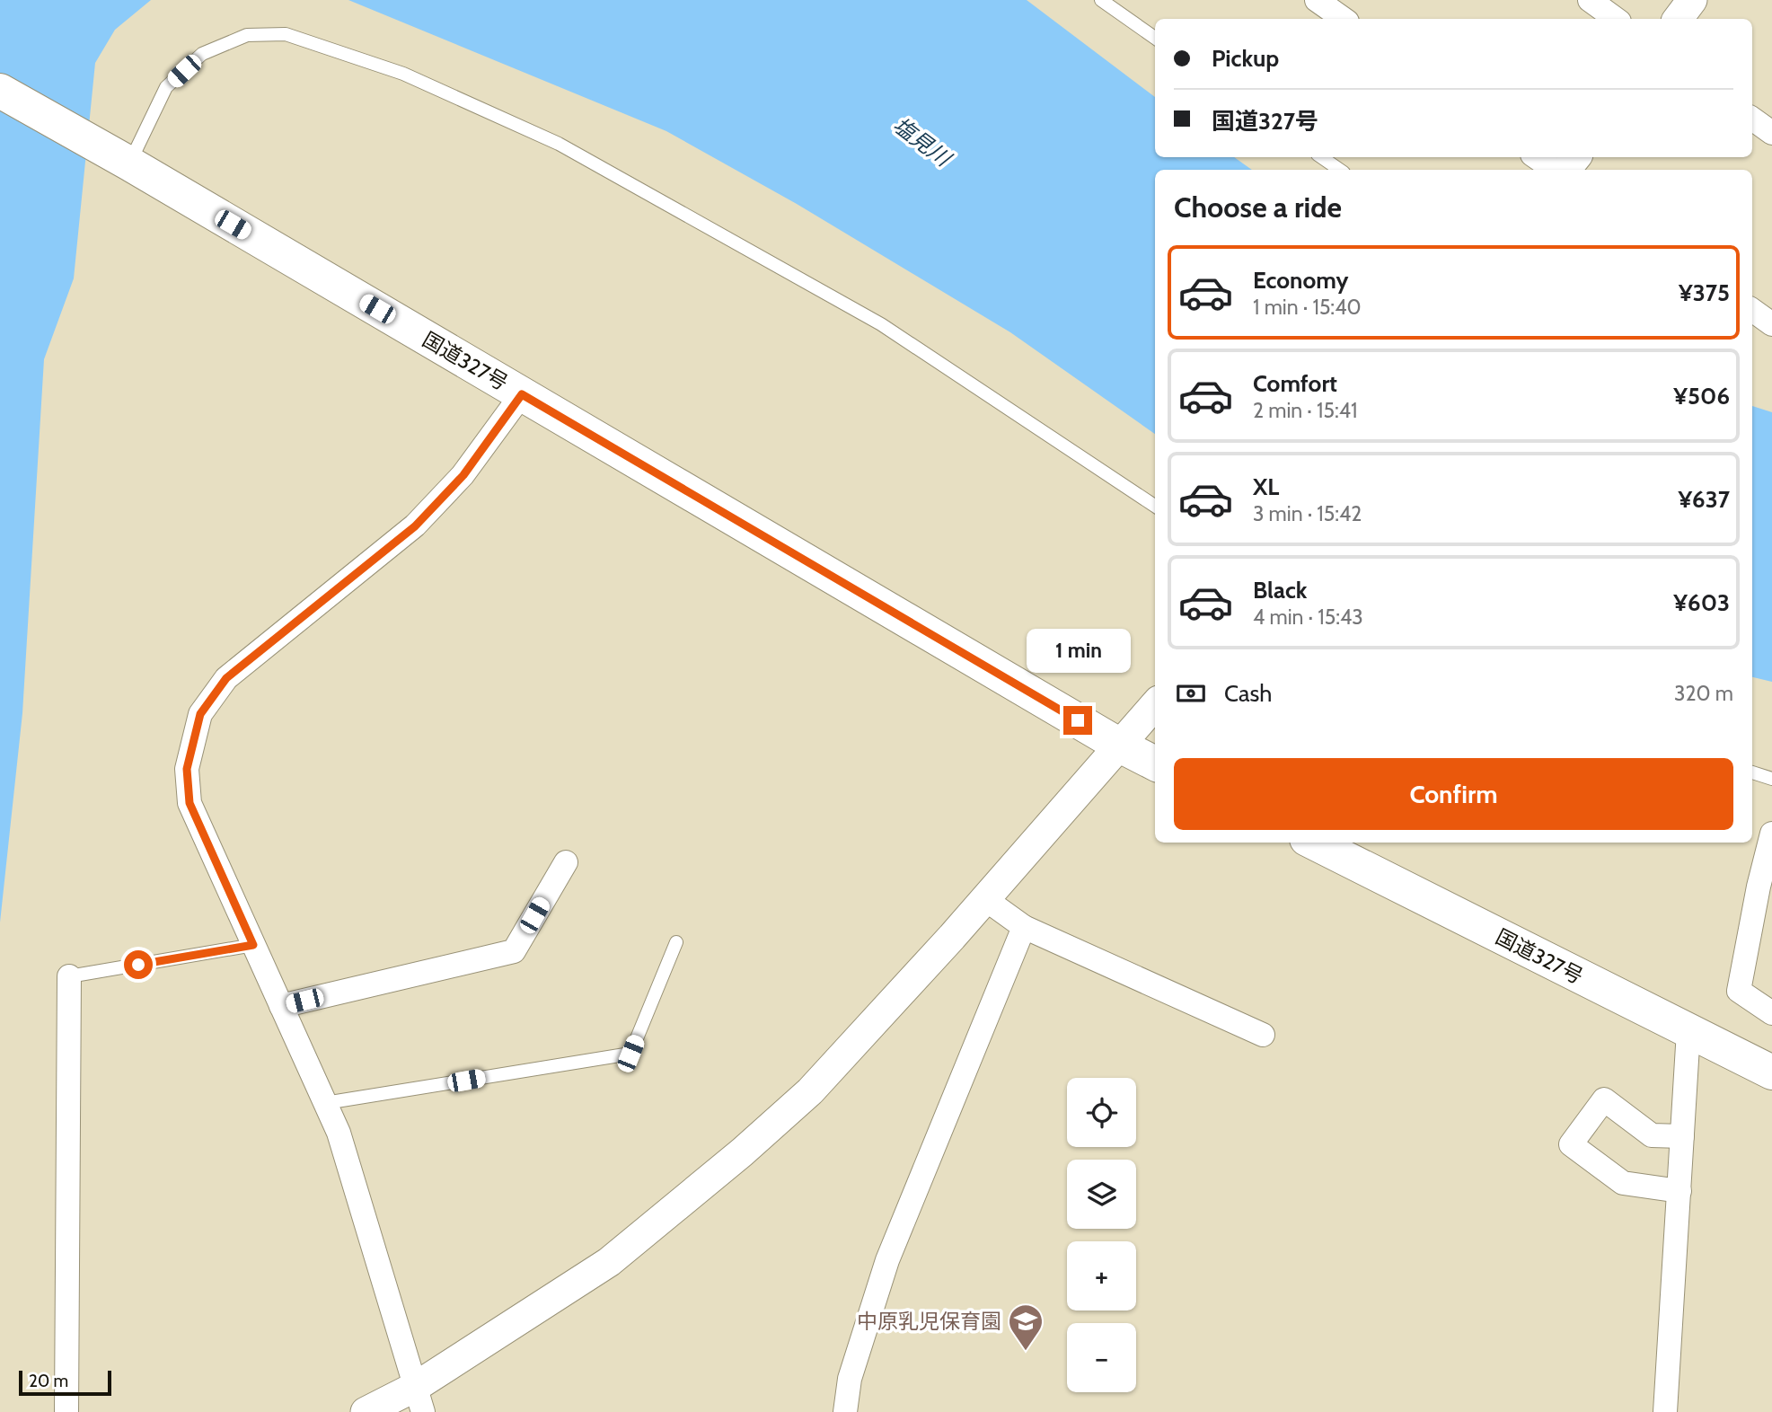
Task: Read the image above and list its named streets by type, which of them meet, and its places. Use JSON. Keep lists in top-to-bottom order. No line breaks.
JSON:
{"streets":{"highway":["国道327号"]},"water":["塩見川"],"places":{"school or university":["中原乳児保育園"]},"scale_bar":"20 m","page":{"banner":["Pickup","国道327号"],"heading":"Choose a ride","list":[{"name":"Economy","note":"1 min · 15:40","value":"¥375"},{"name":"Comfort","note":"2 min · 15:41","value":"¥506"},{"name":"XL","note":"3 min · 15:42","value":"¥637"},{"name":"Black","note":"4 min · 15:43","value":"¥603"}],"bubble":"1 min","pay":["Cash","320 m"],"buttons":"Confirm","map_buttons":["+","−"],"scale":"20 m"}}
